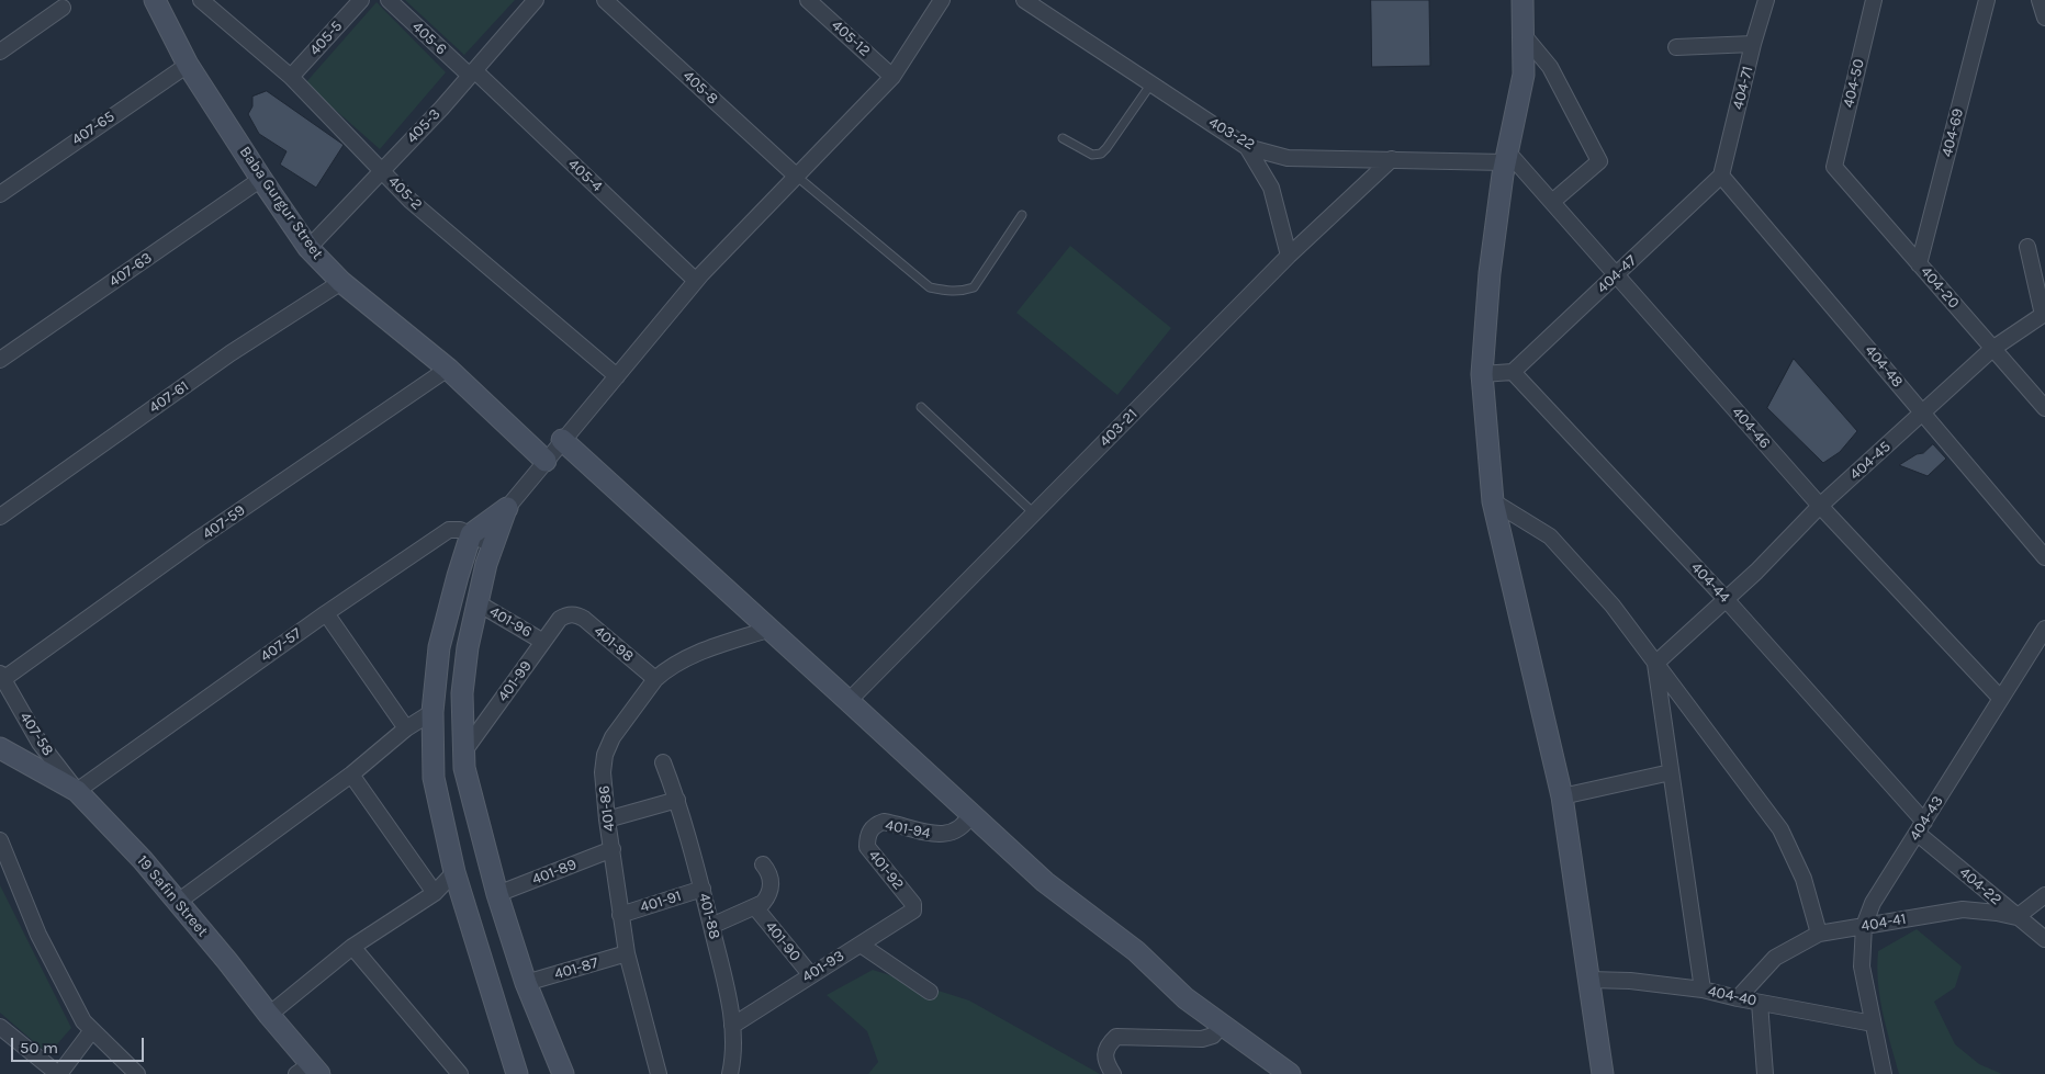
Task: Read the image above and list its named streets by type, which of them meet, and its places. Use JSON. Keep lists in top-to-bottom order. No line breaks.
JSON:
{"streets":{"street":["405-5","405-6","405-12","404-50","405-8","404-71","405-3","407-65","404-69","403-22","405-4","405-2","Baba Gurgur Street","407-63","404-47","404-20","404-48","407-61","403-21","404-46","404-45","407-59","404-44","401-96","401-98","407-57","401-99","407-58","401-86","404-43","401-94","401-92","401-89","404-22","19 Safin Street","401-91","401-88","404-41","401-90","401-93","401-87","404-40"]},"crossings":[["405-5","405-2"],["405-6","405-3"],["405-6","405-4"],["404-50","404-20"],["404-71","404-47"],["404-71","404-48"],["405-3","405-4"],["405-3","405-2"],["405-3","Baba Gurgur Street"],["407-65","Baba Gurgur Street"],["404-69","404-20"],["403-22","403-21"],["403-22","404-46"],["Baba Gurgur Street","407-63"],["Baba Gurgur Street","407-61"],["Baba Gurgur Street","407-59"],["404-47","404-48"],["404-47","404-46"],["404-47","404-44"],["404-20","404-45"],["404-48","404-45"],["404-46","404-45"],["404-46","404-43"],["404-45","404-44"],["407-59","407-58"],["404-44","404-43"],["404-44","404-22"],["401-96","401-99"],["401-98","401-99"],["401-98","401-86"],["407-57","407-58"],["407-57","19 Safin Street"],["407-58","19 Safin Street"],["401-86","401-89"],["401-86","401-91"],["401-86","401-87"],["404-43","404-22"],["404-43","404-41"],["404-43","404-40"],["401-94","401-92"],["401-92","401-93"],["404-22","404-41"],["401-91","401-88"],["401-88","401-93"],["404-41","404-40"],["401-90","401-93"]],"scale_bar":"50 m"}
